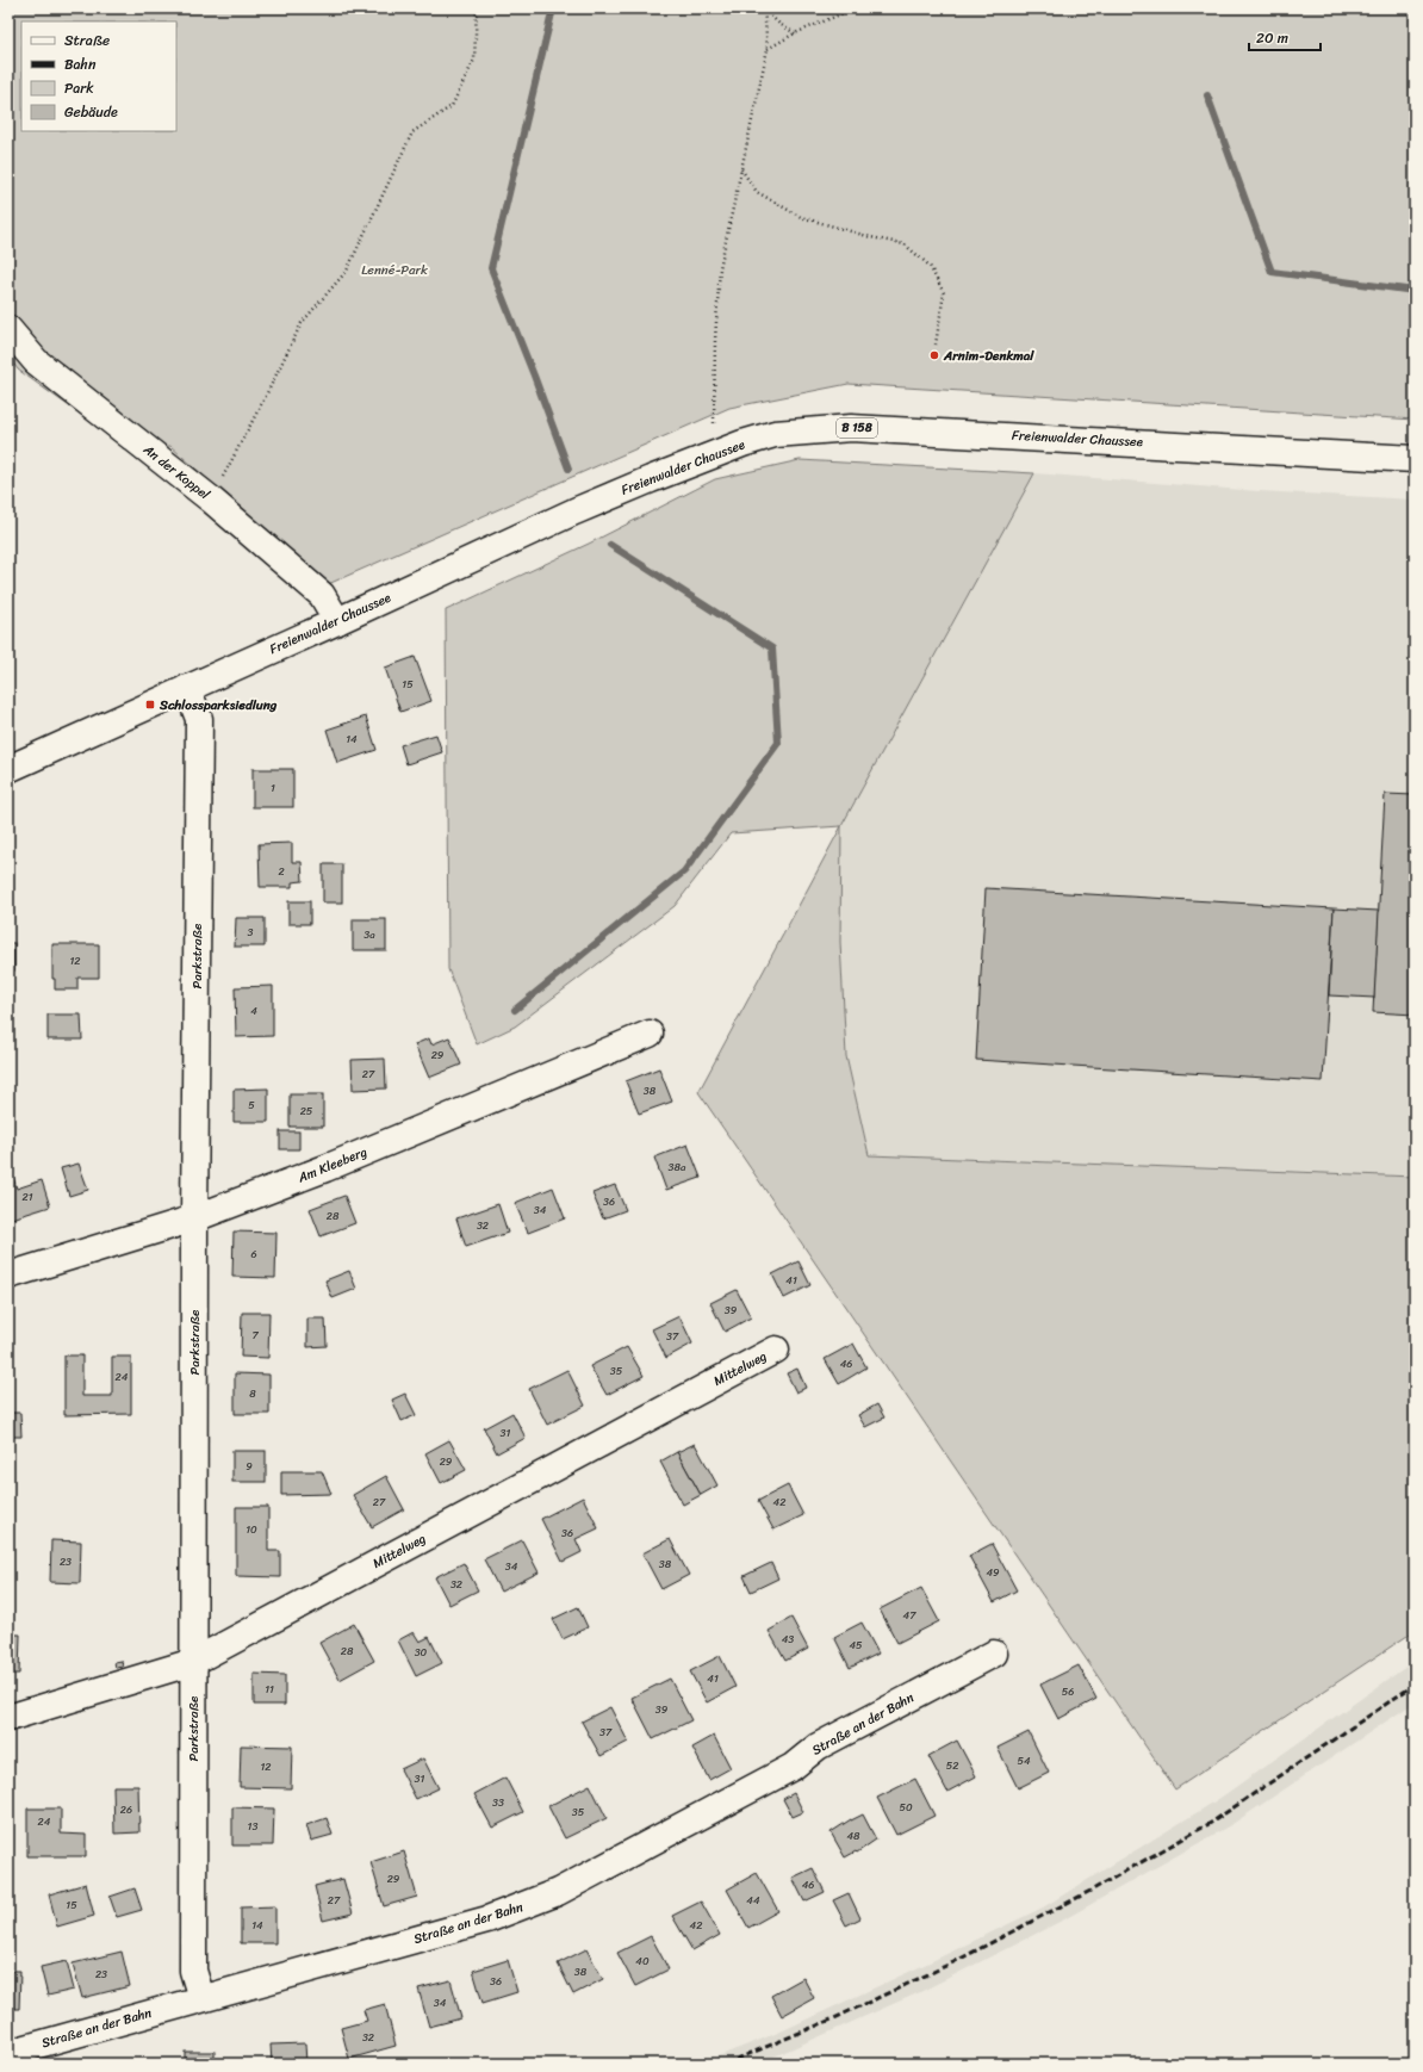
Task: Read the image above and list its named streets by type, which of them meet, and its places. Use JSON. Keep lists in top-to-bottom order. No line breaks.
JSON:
{"streets":{"street":["B 158","Freienwalder Chaussee","An der Koppel","Parkstraße","Am Kleeberg","Mittelweg","Straße an der Bahn"]},"crossings":[["Freienwalder Chaussee","An der Koppel"],["Freienwalder Chaussee","Parkstraße"],["Parkstraße","Am Kleeberg"],["Parkstraße","Mittelweg"],["Parkstraße","Straße an der Bahn"]],"parks":["Lenné-Park"],"places":{"other":["Arnim-Denkmal"],"transit":["Schlossparksiedlung"]},"house_numbers":["15","14","1","2","3","3a","12","4","29","27","38","5","25","38a","21","36","34","28","32","6","41","39","7","37","46","35","24","8","31","29","9","27","42","10","36","23","38","34","49","32","47","43","45","28","30","41","11","56","39","37","54","52","12","31","33","50","26","35","24","13","48","29","46","27","44","15","14","42","40","38","23","36","34","32"],"legend":["Straße","Bahn","Park","Gebäude"],"scale_bar":"20 m"}
